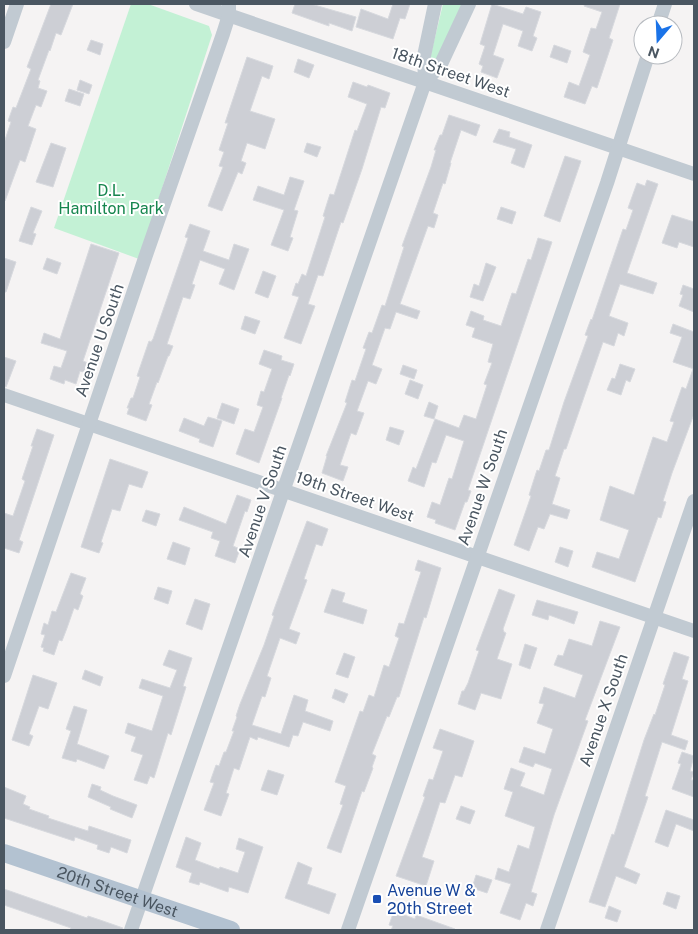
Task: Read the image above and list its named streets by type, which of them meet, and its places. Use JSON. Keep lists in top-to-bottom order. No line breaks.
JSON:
{"streets":{"main road":["20th Street West"],"street":["18th Street West","Avenue U South","Avenue W South","19th Street West","Avenue V South","Avenue X South"]},"crossings":[["18th Street West","Avenue U South"],["18th Street West","Avenue W South"],["18th Street West","Avenue V South"],["Avenue U South","19th Street West"],["Avenue W South","19th Street West"],["19th Street West","Avenue V South"],["19th Street West","Avenue X South"],["Avenue V South","20th Street West"]],"parks":["D.L. Hamilton Park"],"places":{"transit":["Avenue W & 20th Street"]},"north":"bottom"}
